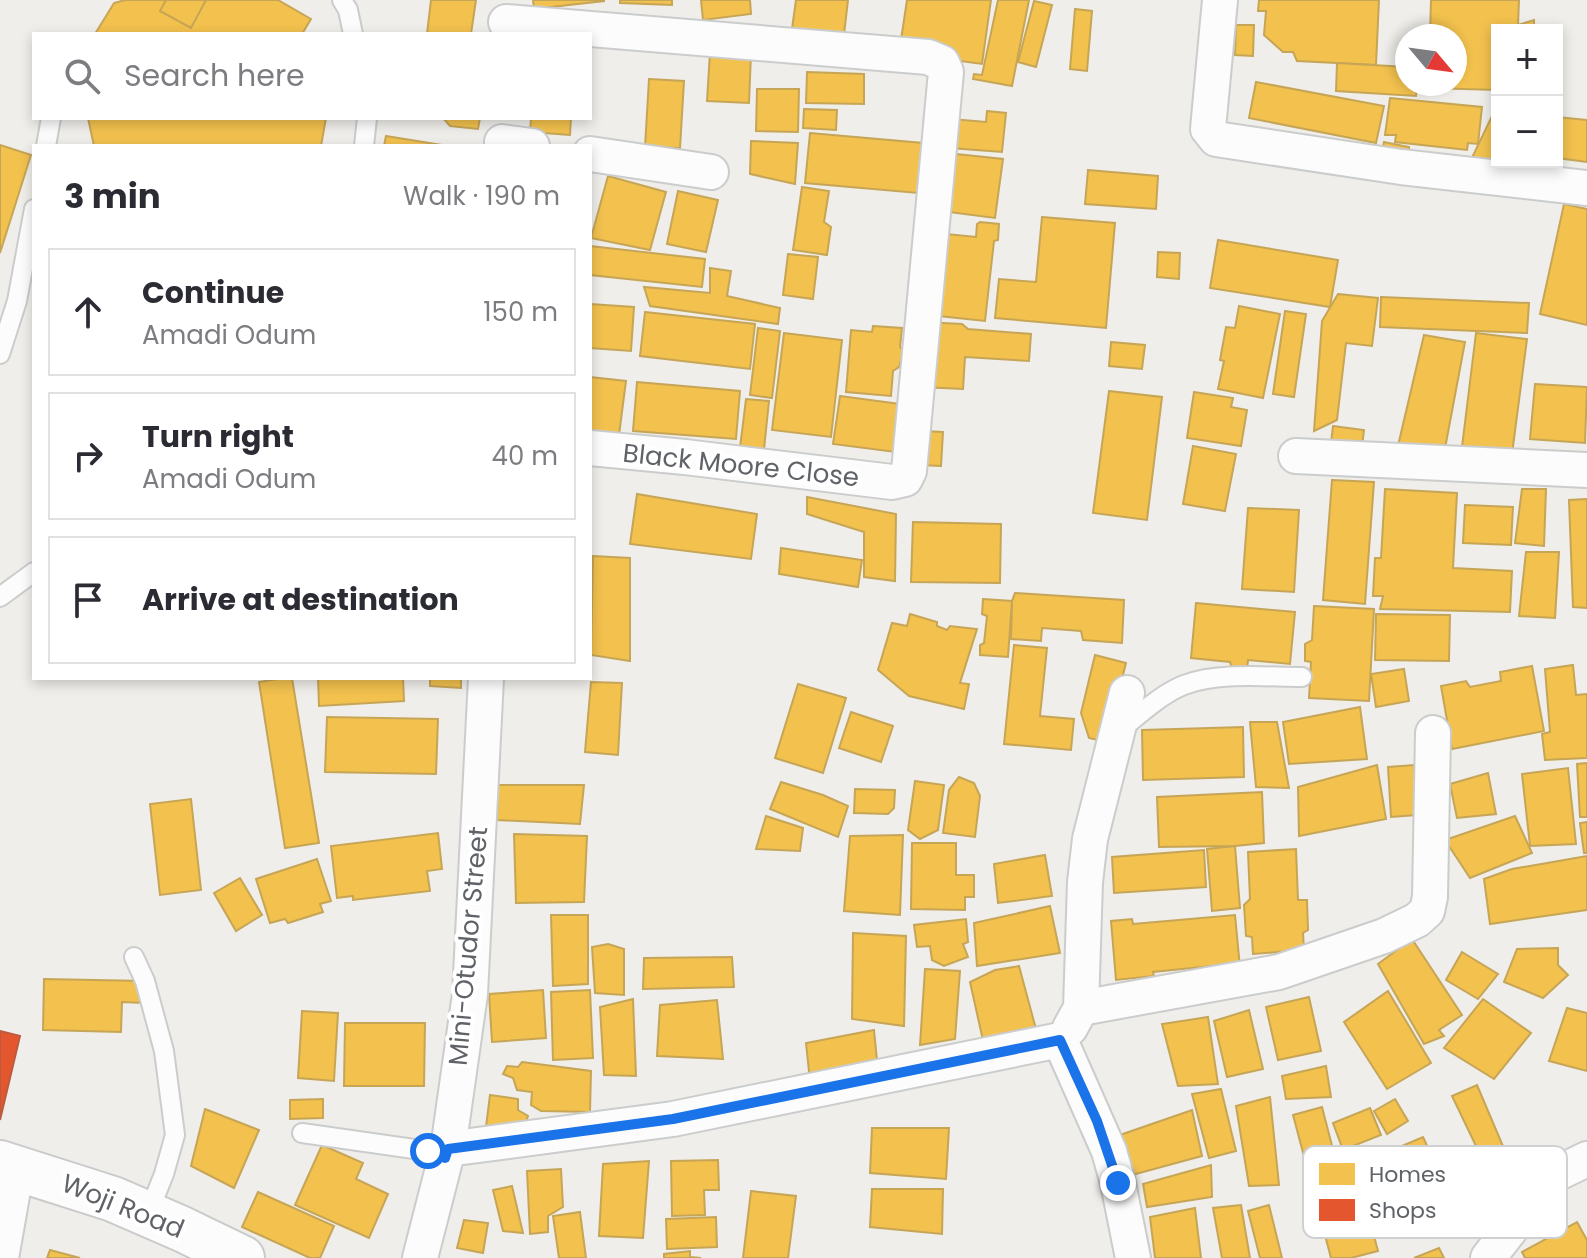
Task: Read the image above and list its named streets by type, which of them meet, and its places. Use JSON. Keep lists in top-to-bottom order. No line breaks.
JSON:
{"streets":{"main road":["Woji Road"],"street":["Black Moore Close","Mini-Otudor Street"]},"legend":["Homes","Shops"],"north":"bottom right","page":{"map_buttons":["+","−"],"search":"Search here","heading":["3 min","Walk · 190 m"],"list":[["Continue","Amadi Odum","150 m"],["Turn right","Amadi Odum","40 m"],"Arrive at destination"]}}
